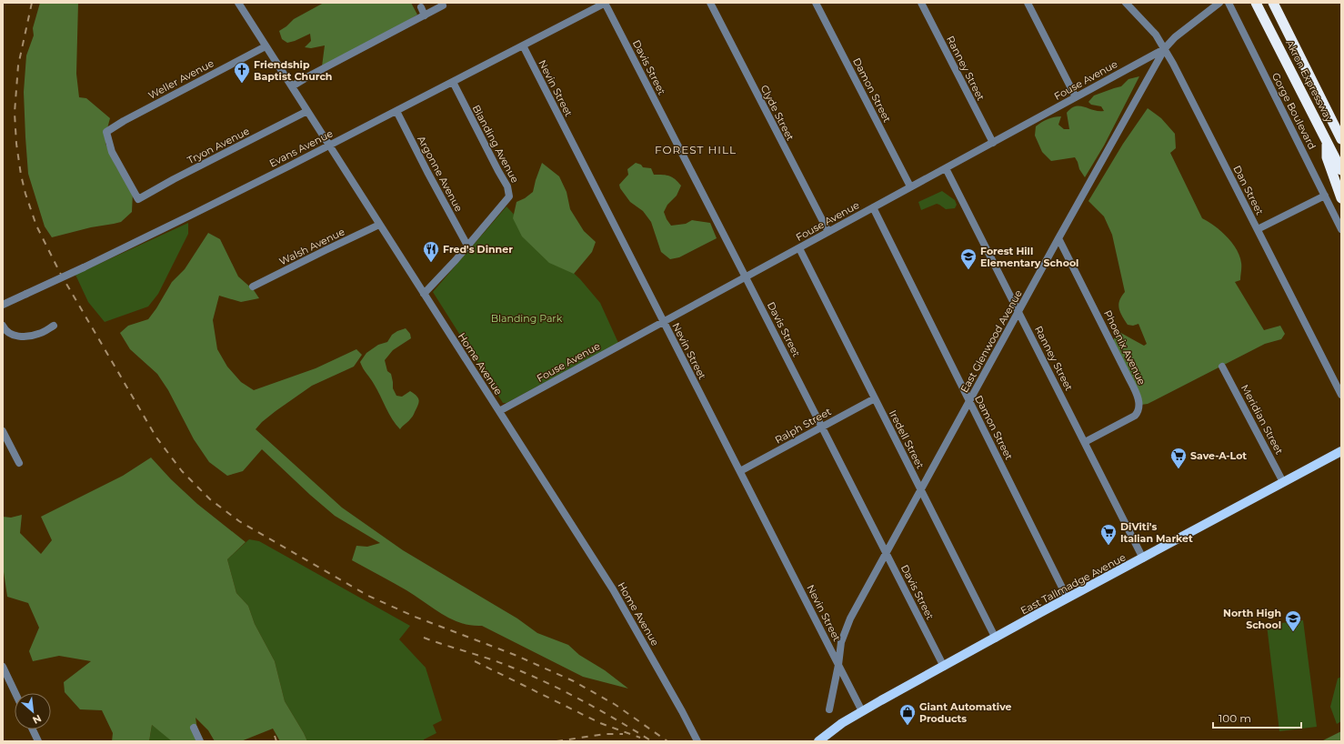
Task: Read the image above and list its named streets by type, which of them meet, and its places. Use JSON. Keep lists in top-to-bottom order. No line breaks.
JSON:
{"streets":{"highway":["Akron Expressway"],"main road":["East Tallmadge Avenue"],"street":["Davis Street","Ranney Street","Weller Avenue","Fouse Avenue","Nevin Street","Damon Street","Gorge Boulevard","Clyde Street","Blanding Avenue","Tryon Avenue","Evans Avenue","Argonne Avenue","Dan Street","Walsh Avenue","East Glenwood Avenue","Phoenix Avenue","Home Avenue","Meridian Street","Ralph Street","Iredell Street"]},"crossings":[["Davis Street","Fouse Avenue"],["Davis Street","Evans Avenue"],["Davis Street","East Glenwood Avenue"],["Davis Street","Ralph Street"],["Davis Street","East Tallmadge Avenue"],["Ranney Street","Fouse Avenue"],["Ranney Street","East Glenwood Avenue"],["Ranney Street","Phoenix Avenue"],["Ranney Street","East Tallmadge Avenue"],["Weller Avenue","Tryon Avenue"],["Weller Avenue","Home Avenue"],["Fouse Avenue","Nevin Street"],["Fouse Avenue","Damon Street"],["Fouse Avenue","Clyde Street"],["Fouse Avenue","Dan Street"],["Fouse Avenue","East Glenwood Avenue"],["Fouse Avenue","Home Avenue"],["Fouse Avenue","Iredell Street"],["Nevin Street","Evans Avenue"],["Nevin Street","East Glenwood Avenue"],["Nevin Street","Ralph Street"],["Damon Street","East Glenwood Avenue"],["Damon Street","East Tallmadge Avenue"],["Blanding Avenue","Evans Avenue"],["Blanding Avenue","Argonne Avenue"],["Blanding Avenue","Home Avenue"],["Tryon Avenue","Home Avenue"],["Evans Avenue","Argonne Avenue"],["Evans Avenue","Home Avenue"],["Dan Street","East Glenwood Avenue"],["Walsh Avenue","Home Avenue"],["East Glenwood Avenue","Phoenix Avenue"],["East Glenwood Avenue","Iredell Street"],["Meridian Street","East Tallmadge Avenue"],["Ralph Street","Iredell Street"],["Iredell Street","East Tallmadge Avenue"]],"districts":["FOREST HILL"],"parks":["Blanding Park"],"places":{"church":["Friendship Baptist Church"],"restaurant":["Fred's Dinner"],"school or university":["Forest Hill Elementary School","North High School"],"supermarket":["Save-A-Lot","DiViti's Italian Market"],"shop":["Giant Automative Products"]},"scale_bar":"100 m","north":"bottom right"}
